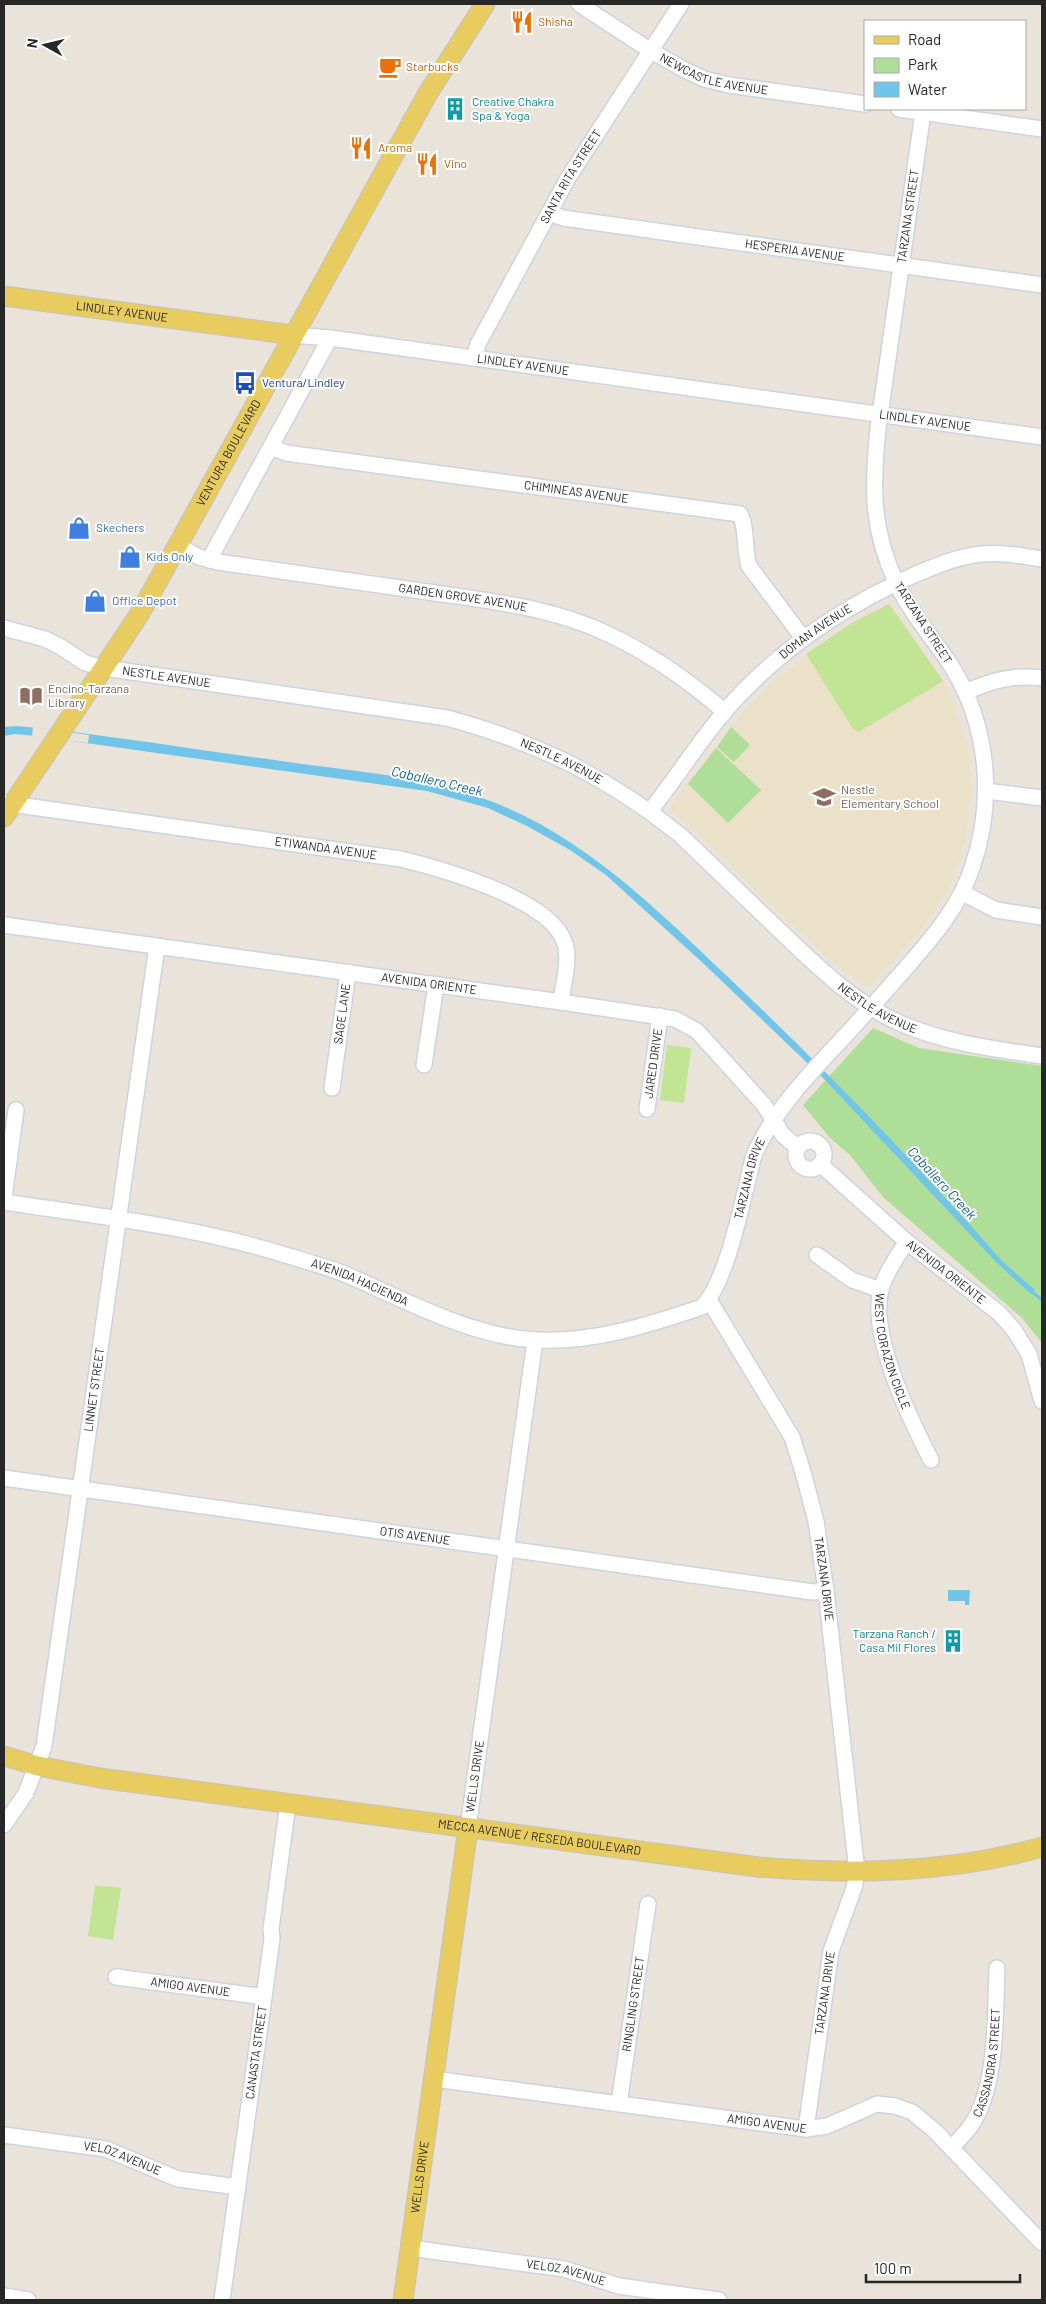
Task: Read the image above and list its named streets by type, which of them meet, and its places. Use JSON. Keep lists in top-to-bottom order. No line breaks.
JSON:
{"streets":{"main road":["LINDLEY AVENUE","VENTURA BOULEVARD","WELLS DRIVE","MECCA AVENUE / RESEDA BOULEVARD"],"street":["NEWCASTLE AVENUE","SANTA RITA STREET","TARZANA STREET","HESPERIA AVENUE","CHIMINEAS AVENUE","GARDEN GROVE AVENUE","DOMAN AVENUE","NESTLE AVENUE","ETIWANDA AVENUE","AVENIDA ORIENTE","SAGE LANE","JARED DRIVE","TARZANA DRIVE","AVENIDA HACIENDA","WEST CORAZON CICLE","LINNET STREET","OTIS AVENUE","AMIGO AVENUE","RINGLING STREET","CANASTA STREET","CASSANDRA STREET","VELOZ AVENUE"]},"crossings":[["NEWCASTLE AVENUE","SANTA RITA STREET"],["SANTA RITA STREET","HESPERIA AVENUE"],["SANTA RITA STREET","LINDLEY AVENUE"],["TARZANA STREET","HESPERIA AVENUE"],["TARZANA STREET","LINDLEY AVENUE"],["TARZANA STREET","DOMAN AVENUE"],["TARZANA STREET","NESTLE AVENUE"],["TARZANA STREET","TARZANA DRIVE"],["LINDLEY AVENUE","VENTURA BOULEVARD"],["VENTURA BOULEVARD","GARDEN GROVE AVENUE"],["VENTURA BOULEVARD","NESTLE AVENUE"],["VENTURA BOULEVARD","ETIWANDA AVENUE"],["CHIMINEAS AVENUE","DOMAN AVENUE"],["GARDEN GROVE AVENUE","DOMAN AVENUE"],["DOMAN AVENUE","NESTLE AVENUE"],["ETIWANDA AVENUE","AVENIDA ORIENTE"],["AVENIDA ORIENTE","SAGE LANE"],["AVENIDA ORIENTE","JARED DRIVE"],["AVENIDA ORIENTE","TARZANA DRIVE"],["AVENIDA ORIENTE","WEST CORAZON CICLE"],["AVENIDA ORIENTE","LINNET STREET"],["TARZANA DRIVE","AVENIDA HACIENDA"],["TARZANA DRIVE","OTIS AVENUE"],["TARZANA DRIVE","MECCA AVENUE / RESEDA BOULEVARD"],["TARZANA DRIVE","AMIGO AVENUE"],["AVENIDA HACIENDA","LINNET STREET"],["AVENIDA HACIENDA","WELLS DRIVE"],["LINNET STREET","OTIS AVENUE"],["LINNET STREET","MECCA AVENUE / RESEDA BOULEVARD"],["OTIS AVENUE","WELLS DRIVE"],["WELLS DRIVE","MECCA AVENUE / RESEDA BOULEVARD"],["WELLS DRIVE","AMIGO AVENUE"],["WELLS DRIVE","VELOZ AVENUE"],["MECCA AVENUE / RESEDA BOULEVARD","CANASTA STREET"],["AMIGO AVENUE","RINGLING STREET"],["AMIGO AVENUE","CANASTA STREET"],["AMIGO AVENUE","CASSANDRA STREET"],["CANASTA STREET","VELOZ AVENUE"]],"water":["Caballero Creek"],"places":{"restaurant":["Shisha","Aroma","Vino"],"cafe":["Starbucks"],"building":["Creative Chakra Spa & Yoga","Tarzana Ranch / Casa Mil Flores"],"bus stop":["Ventura/Lindley"],"shop":["Skechers","Kids Only","Office Depot"],"library":["Encino-Tarzana Library"],"school or university":["Nestle Elementary School"]},"legend":["Road","Park","Water"],"scale_bar":"100 m","north":"left"}
